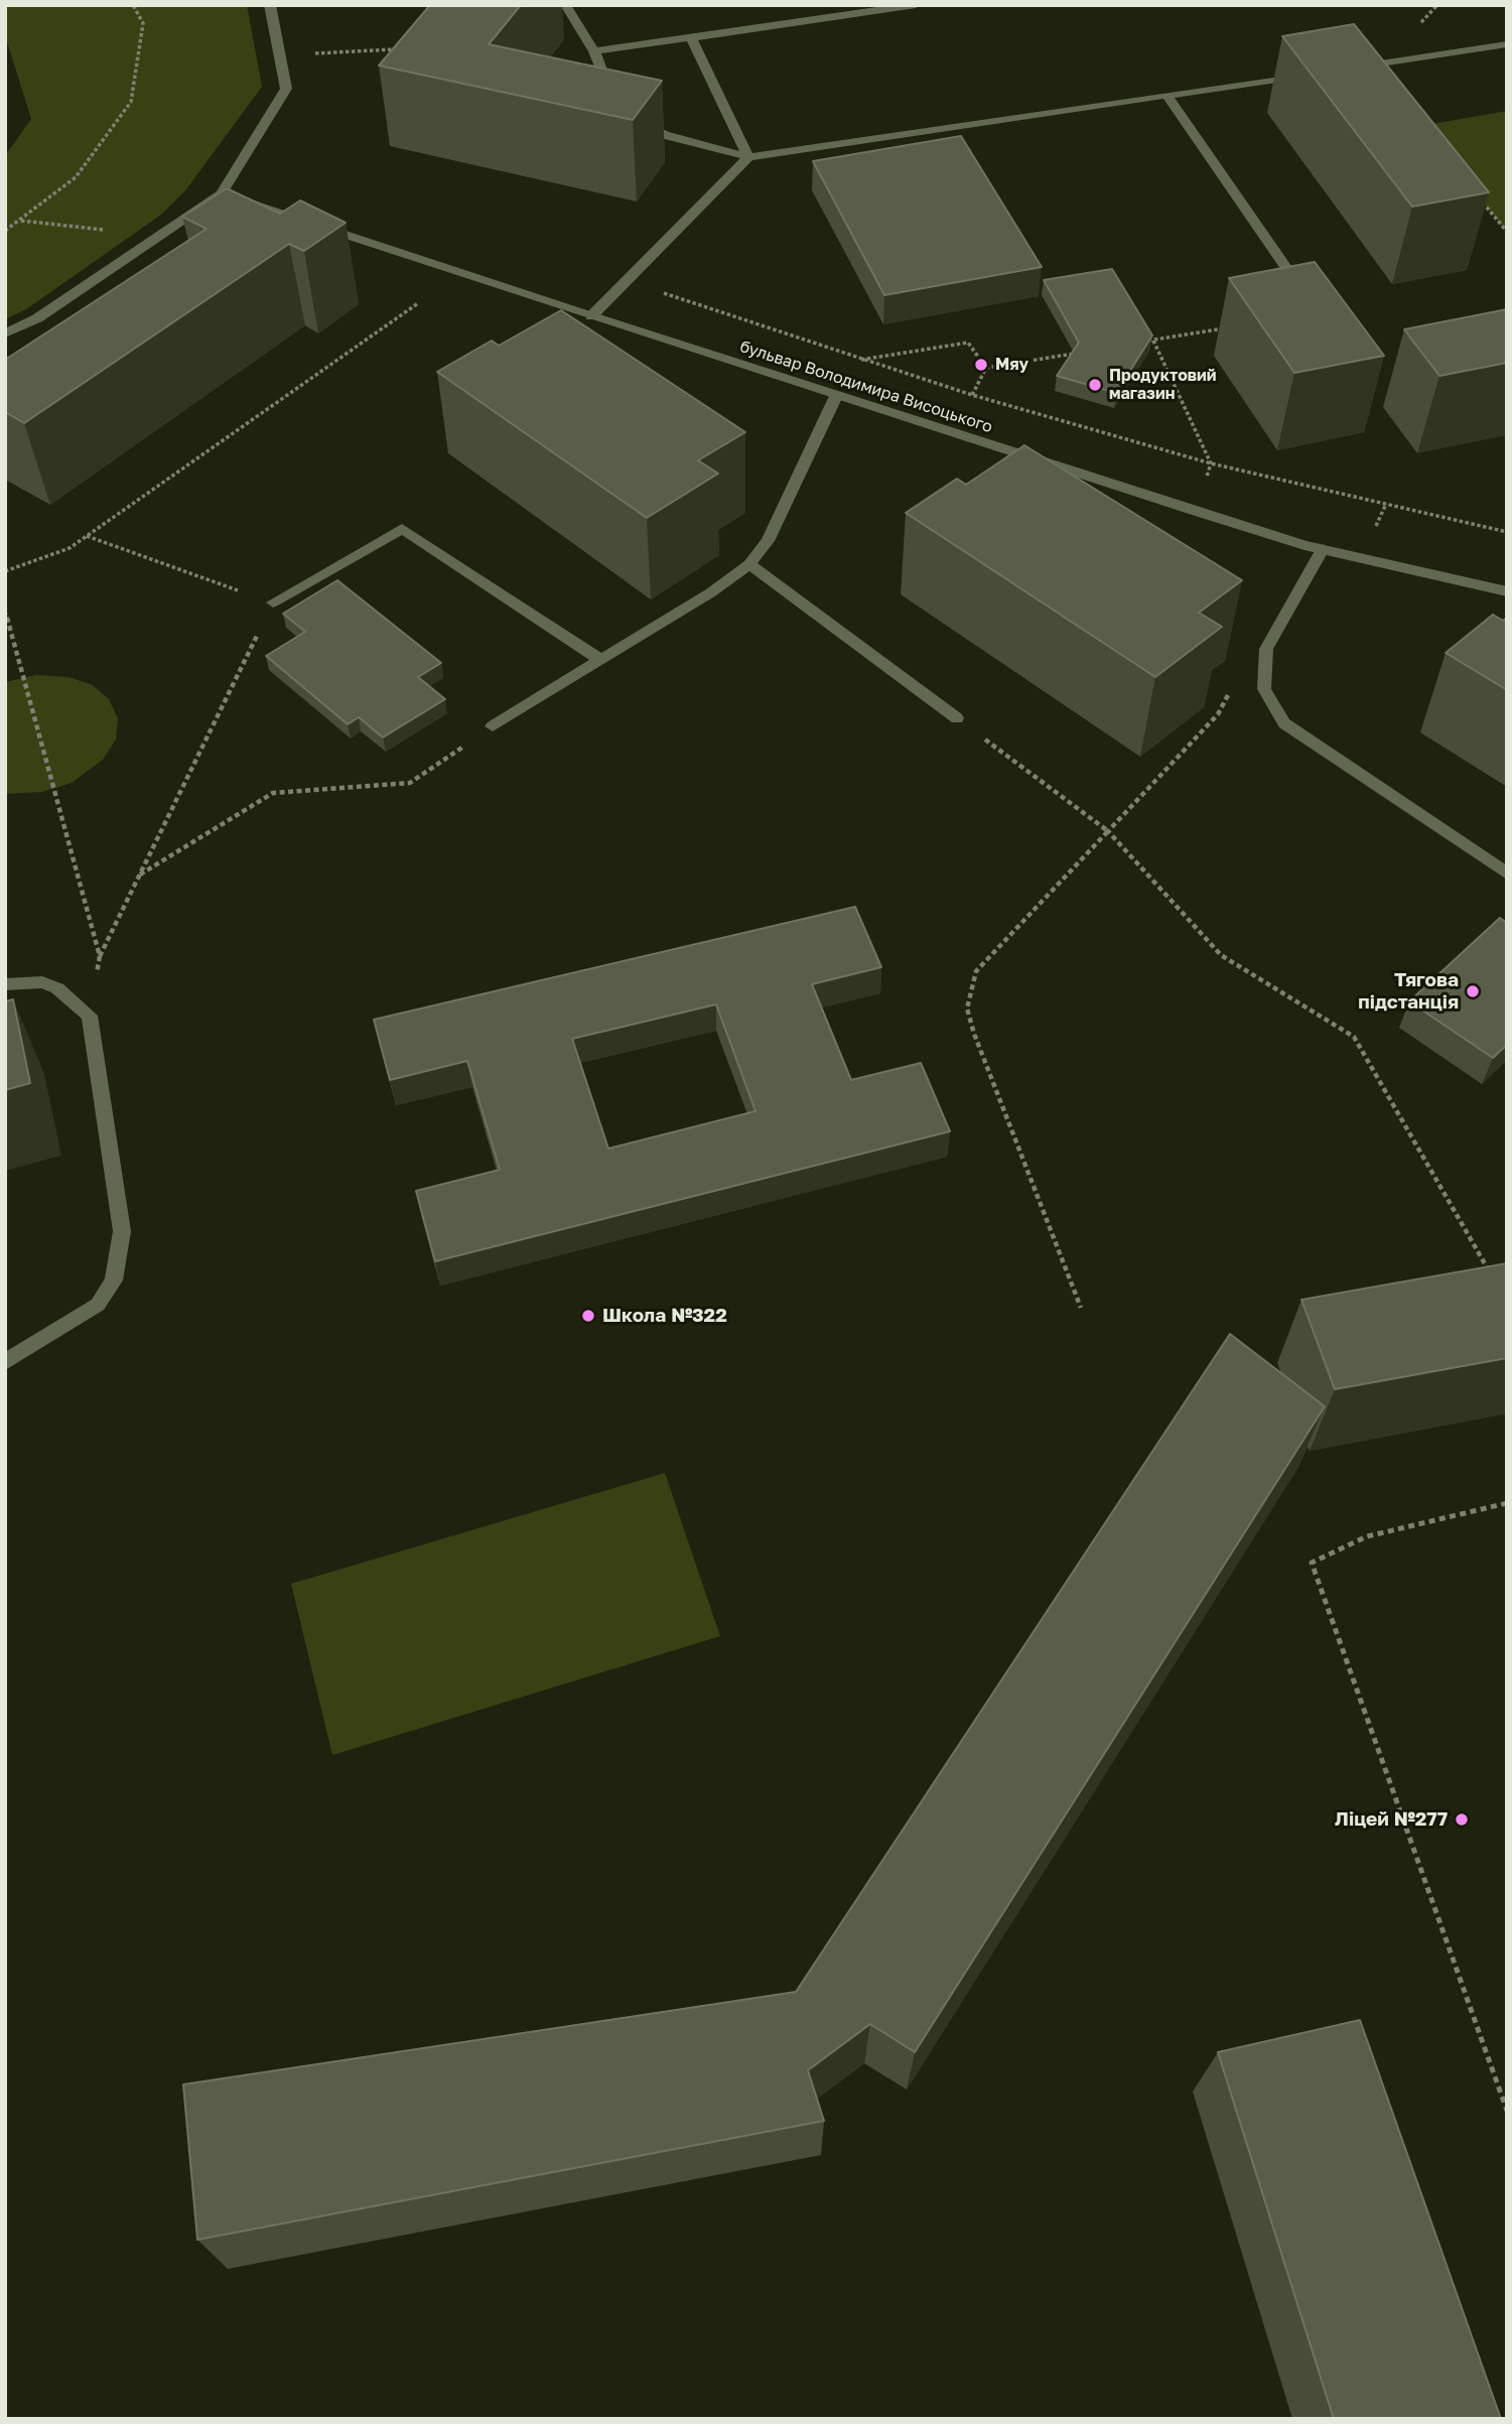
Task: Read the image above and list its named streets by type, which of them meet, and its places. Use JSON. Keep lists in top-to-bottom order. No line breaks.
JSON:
{"streets":{"street":["бульвар Володимира Висоцького"]},"places":["Мяу","Продуктовий магазин","Тягова пiдстанцiя","Школа №322","Ліцей №277"]}
